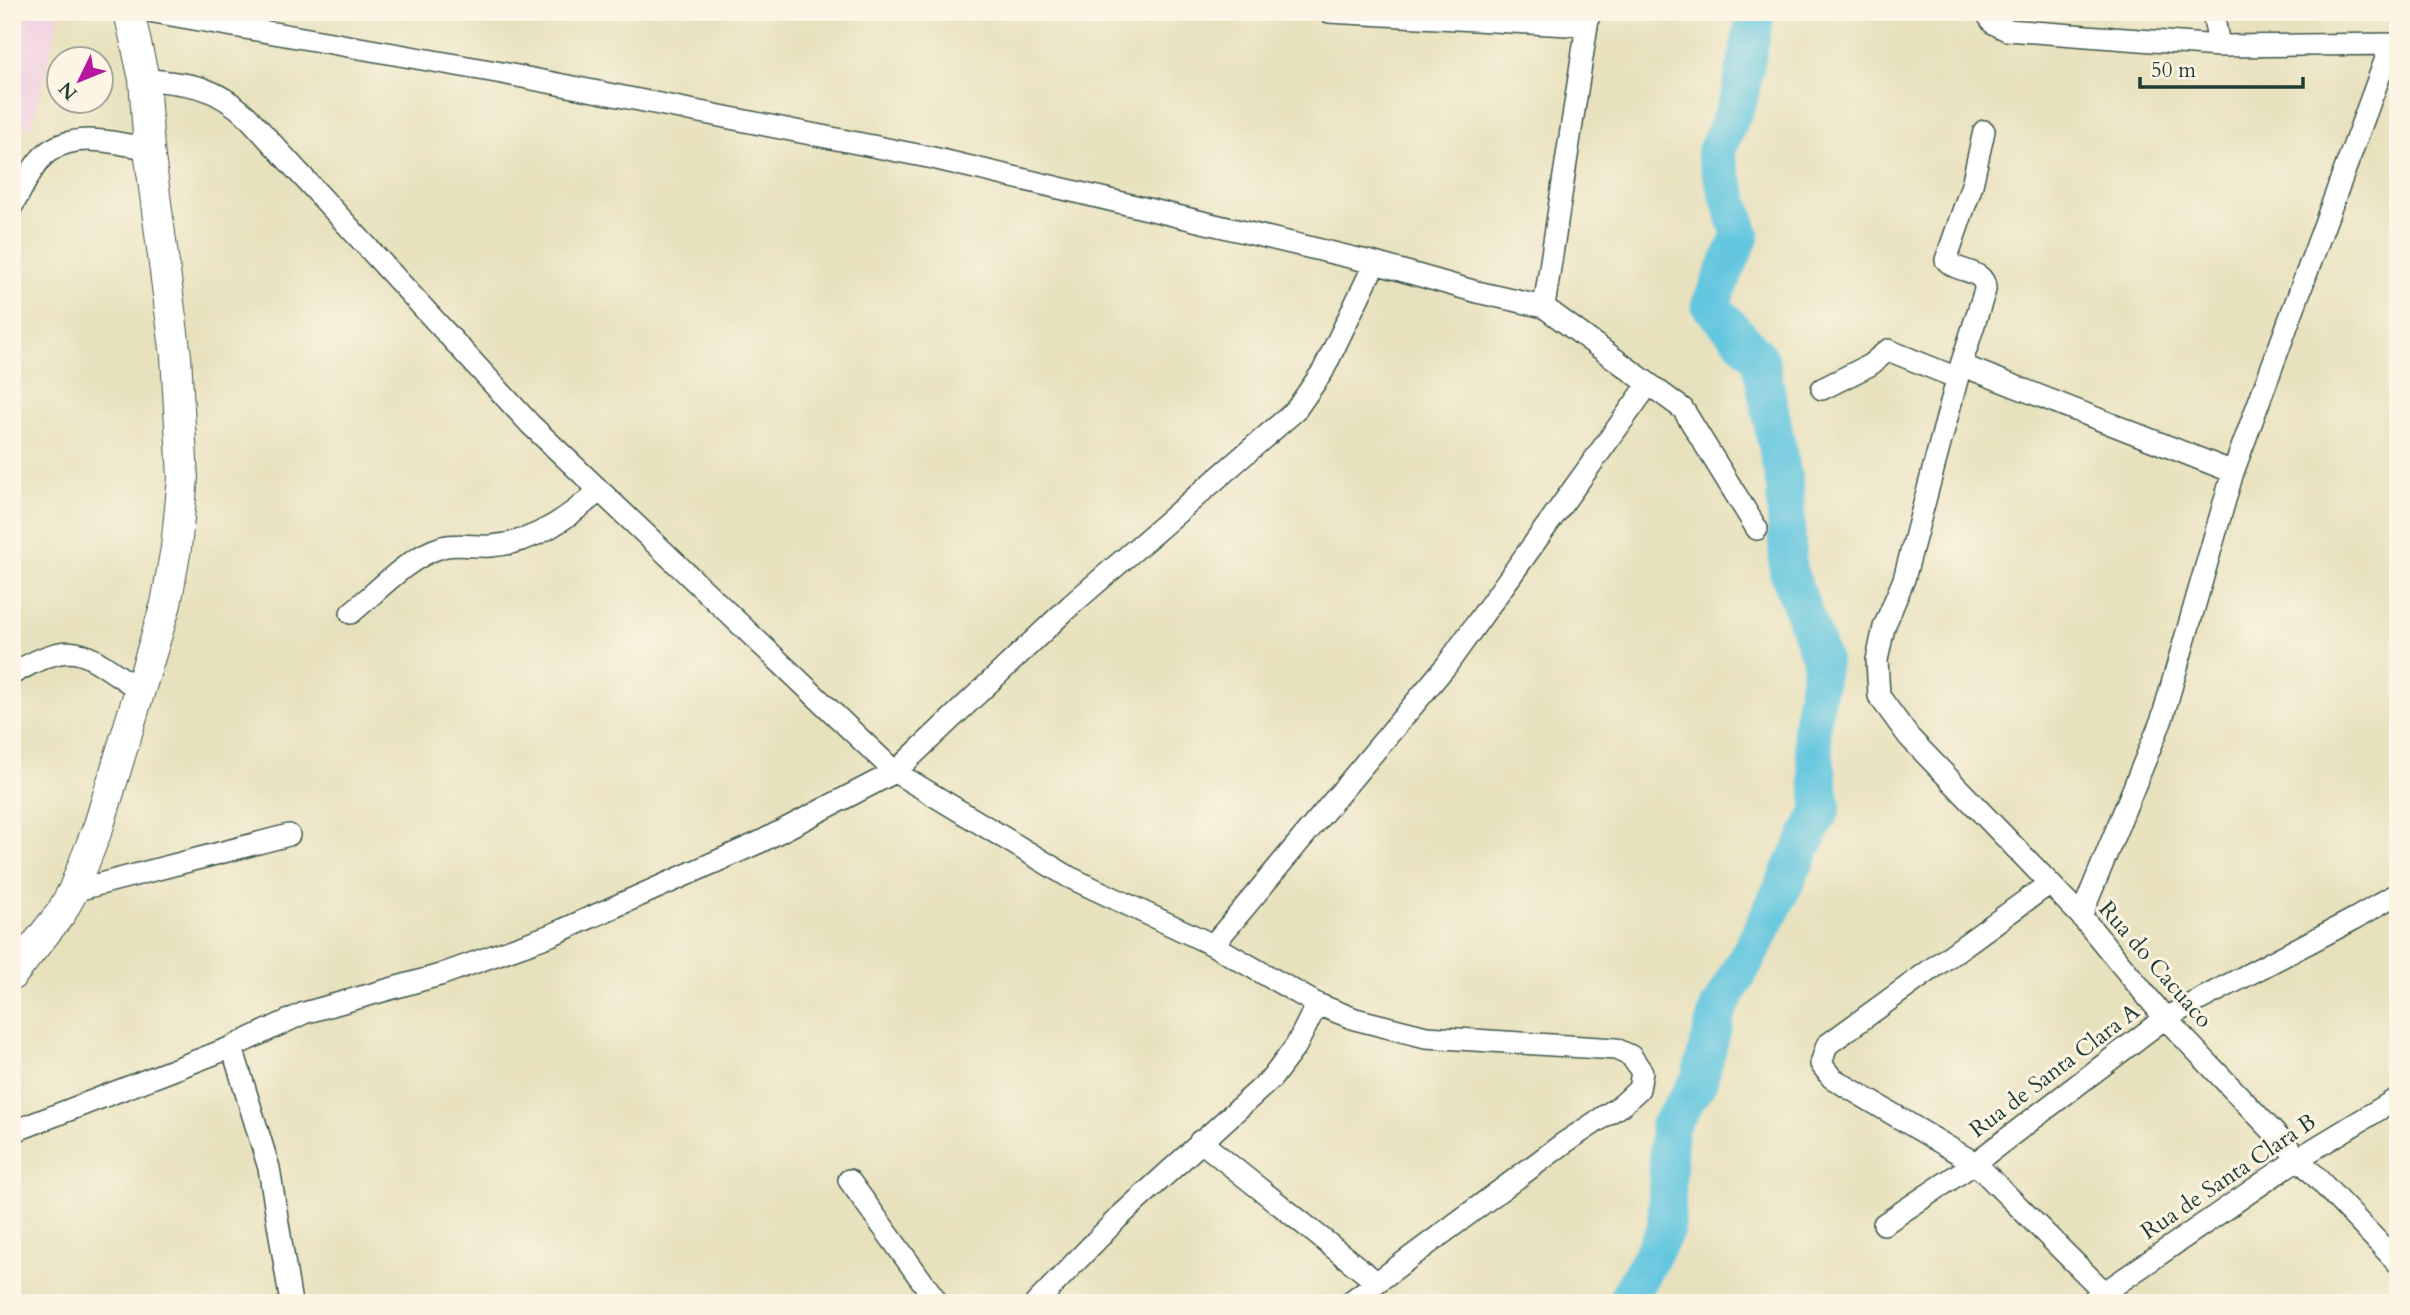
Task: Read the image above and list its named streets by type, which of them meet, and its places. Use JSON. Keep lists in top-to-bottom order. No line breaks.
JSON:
{"streets":{"street":["Rua do Cacuaco","Rua de Santa Clara A","Rua de Santa Clara B"]},"crossings":[["Rua do Cacuaco","Rua de Santa Clara A"],["Rua do Cacuaco","Rua de Santa Clara B"],["Rua de Santa Clara A","Rua de Santa Clara B"]],"scale_bar":"50 m","north":"bottom left"}
